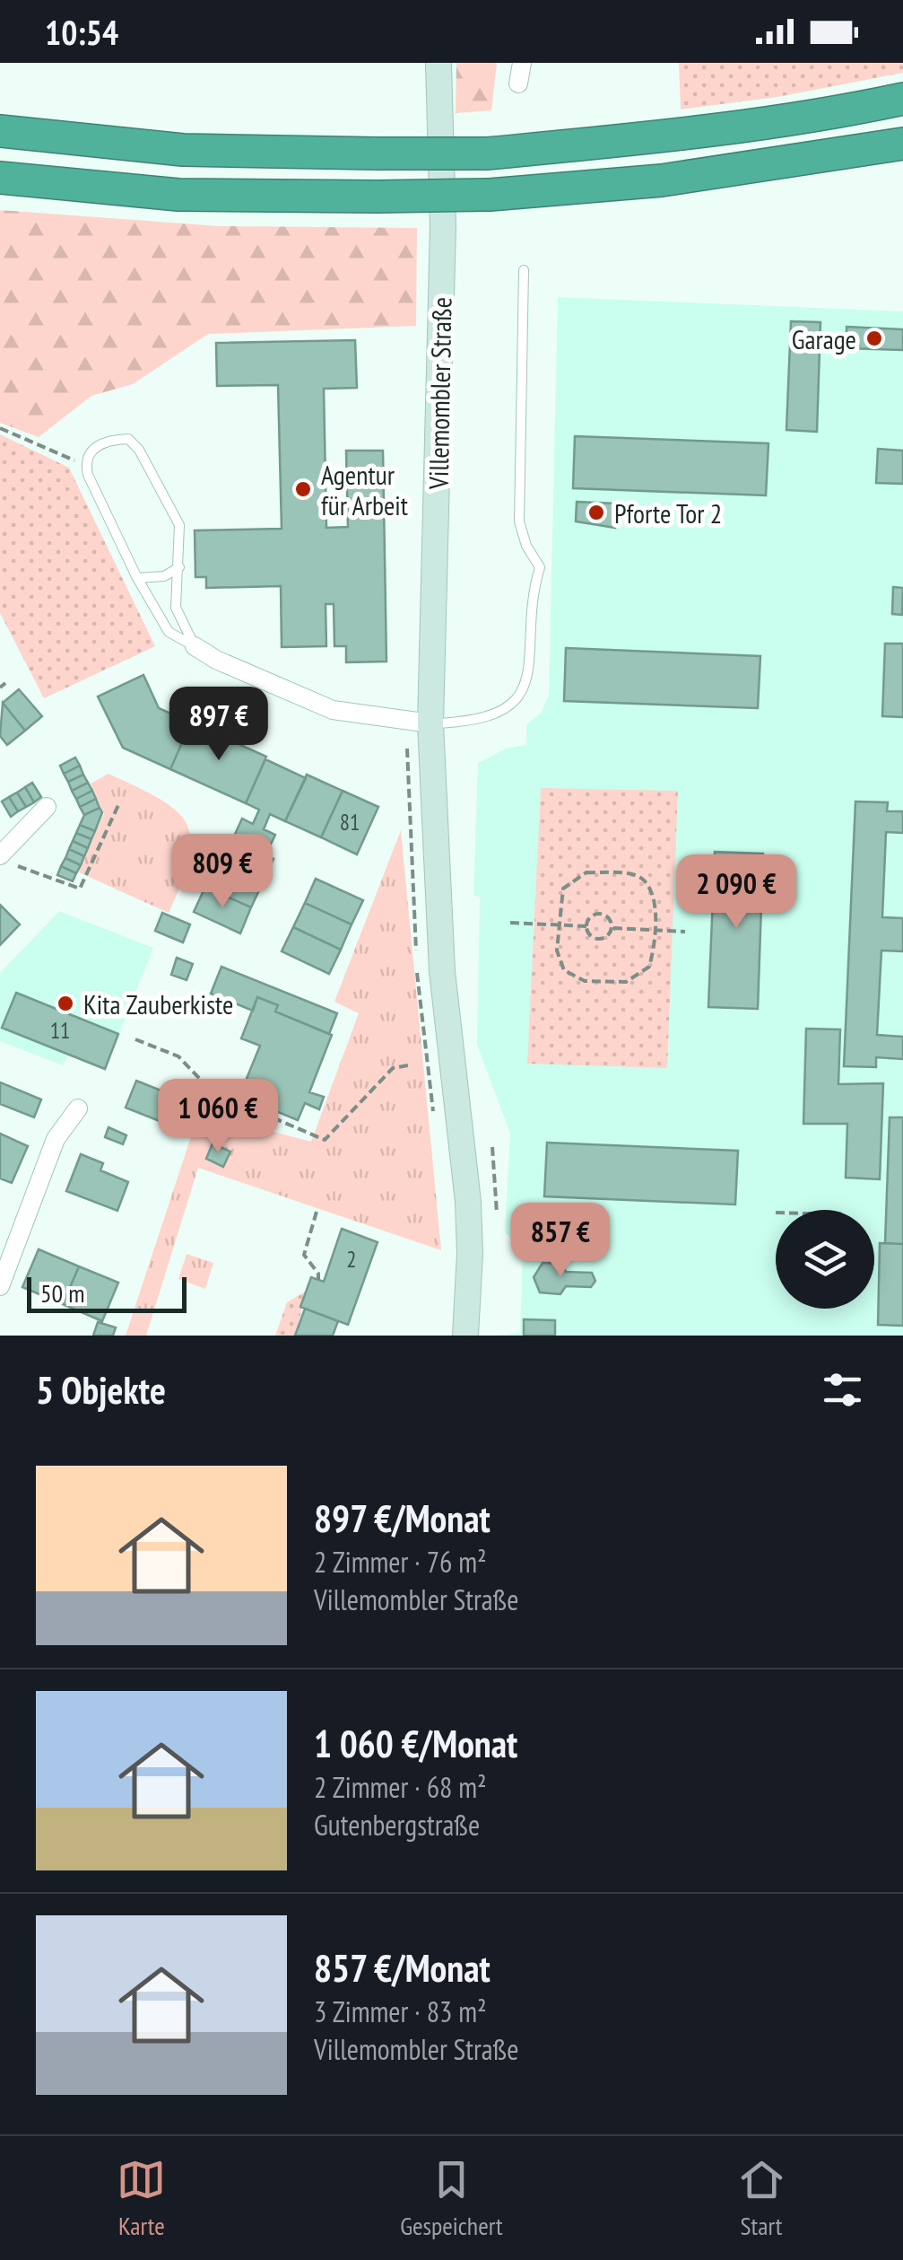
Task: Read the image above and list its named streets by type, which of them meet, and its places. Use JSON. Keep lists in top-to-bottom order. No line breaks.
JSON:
{"streets":{"street":["Villemombler Straße"]},"places":["Garage","Agentur für Arbeit","Pforte Tor 2","Kita Zauberkiste"],"house_numbers":["81","11","2"],"scale_bar":"50 m","page":{"status":"10:54","price":["897 €","809 €","2 090 €","1 060 €","857 €"],"scale":"50 m","heading":"5 Objekte","list":[{"name":"897 €/Monat","note":"2 Zimmer · 76 m² · Villemombler Straße"},{"name":"1 060 €/Monat","note":"2 Zimmer · 68 m² · Gutenbergstraße"},{"name":"857 €/Monat","note":"3 Zimmer · 83 m² · Villemombler Straße"}],"tabs":["Karte","Gespeichert","Start"]}}
